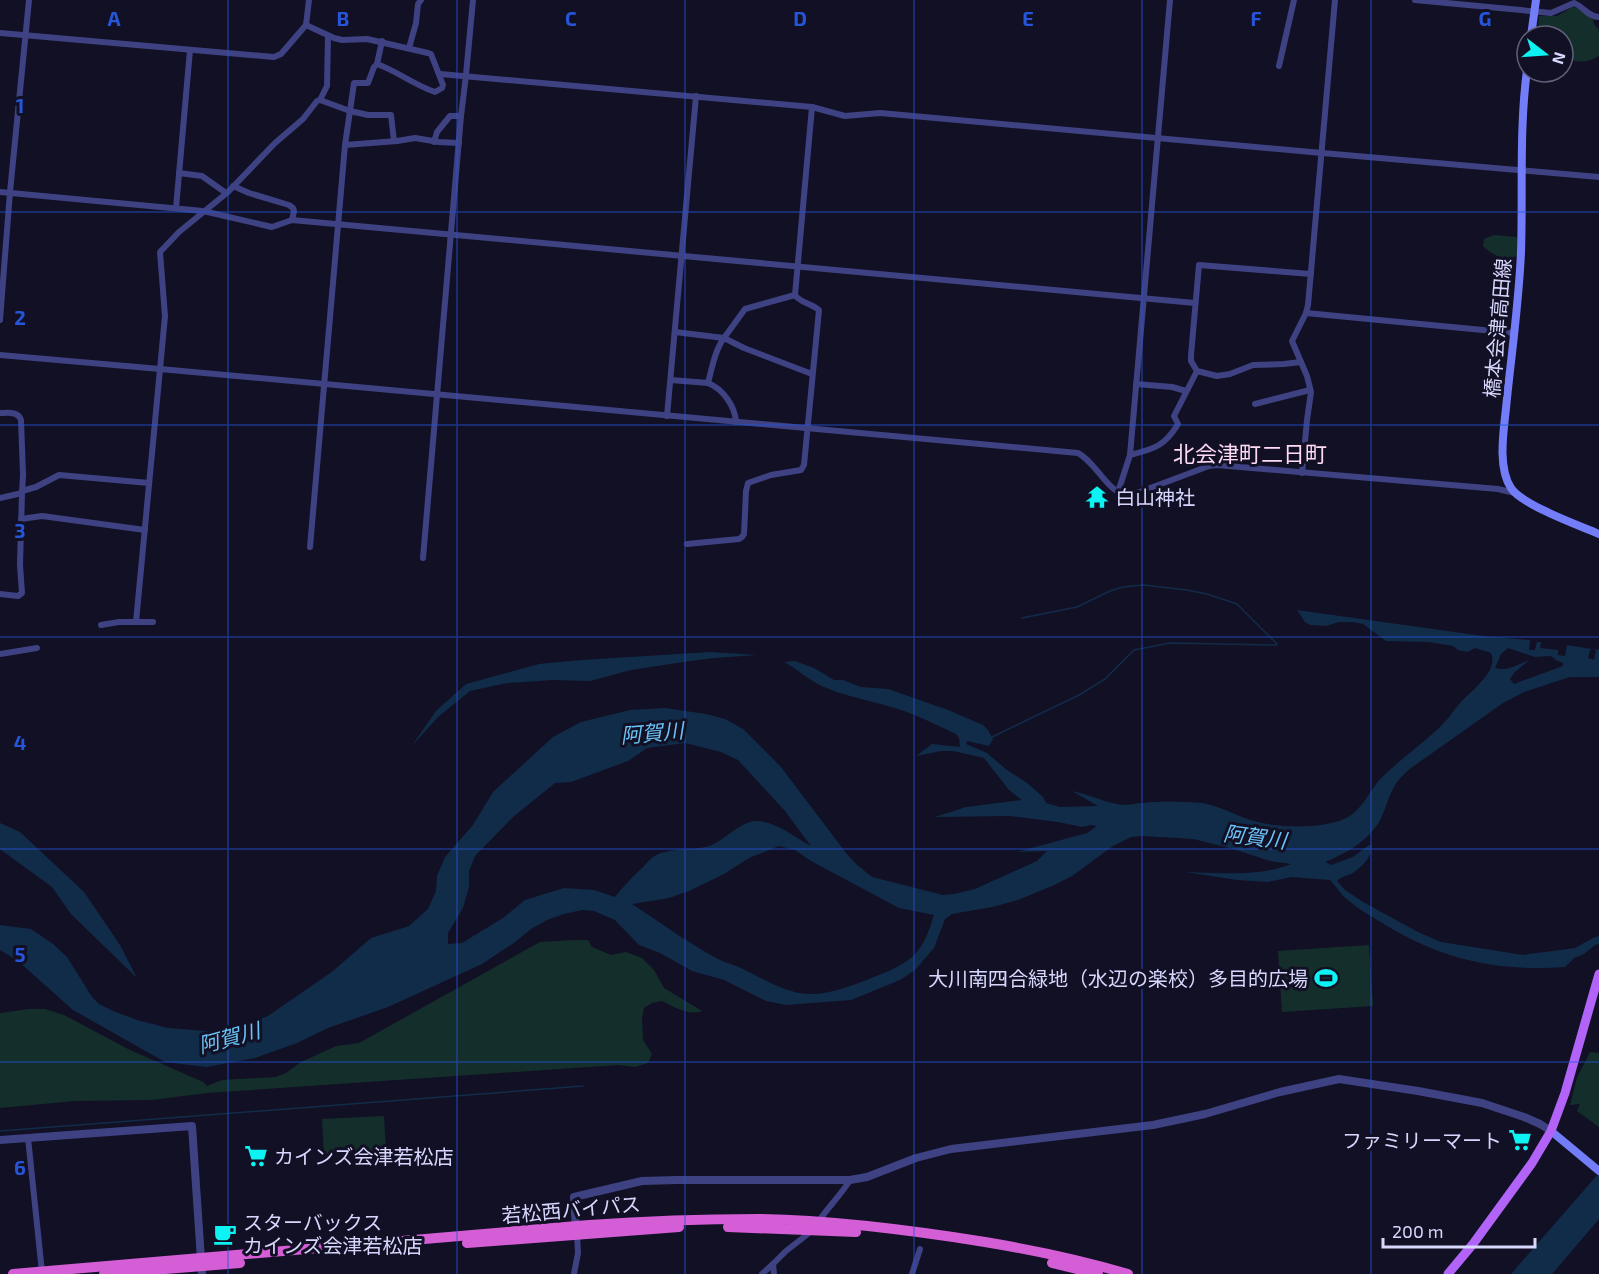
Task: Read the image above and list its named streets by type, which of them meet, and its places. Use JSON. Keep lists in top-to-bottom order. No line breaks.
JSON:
{"streets":{"highway":["若松西バイパス"],"main road":["橋本会津高田線"]},"districts":["北会津町二日町"],"water":["阿賀川"],"places":{"temple":["白山神社"],"sports":["大川南四合緑地（水辺の楽校）多目的広場"],"supermarket":["ファミリーマート","カインズ会津若松店"],"cafe":["スターバックス カインズ会津若松店"]},"scale_bar":"200 m","north":"right","grid":{"columns":["A","B","C","D","E","F","G"],"rows":["1","2","3","4","5","6"]}}
